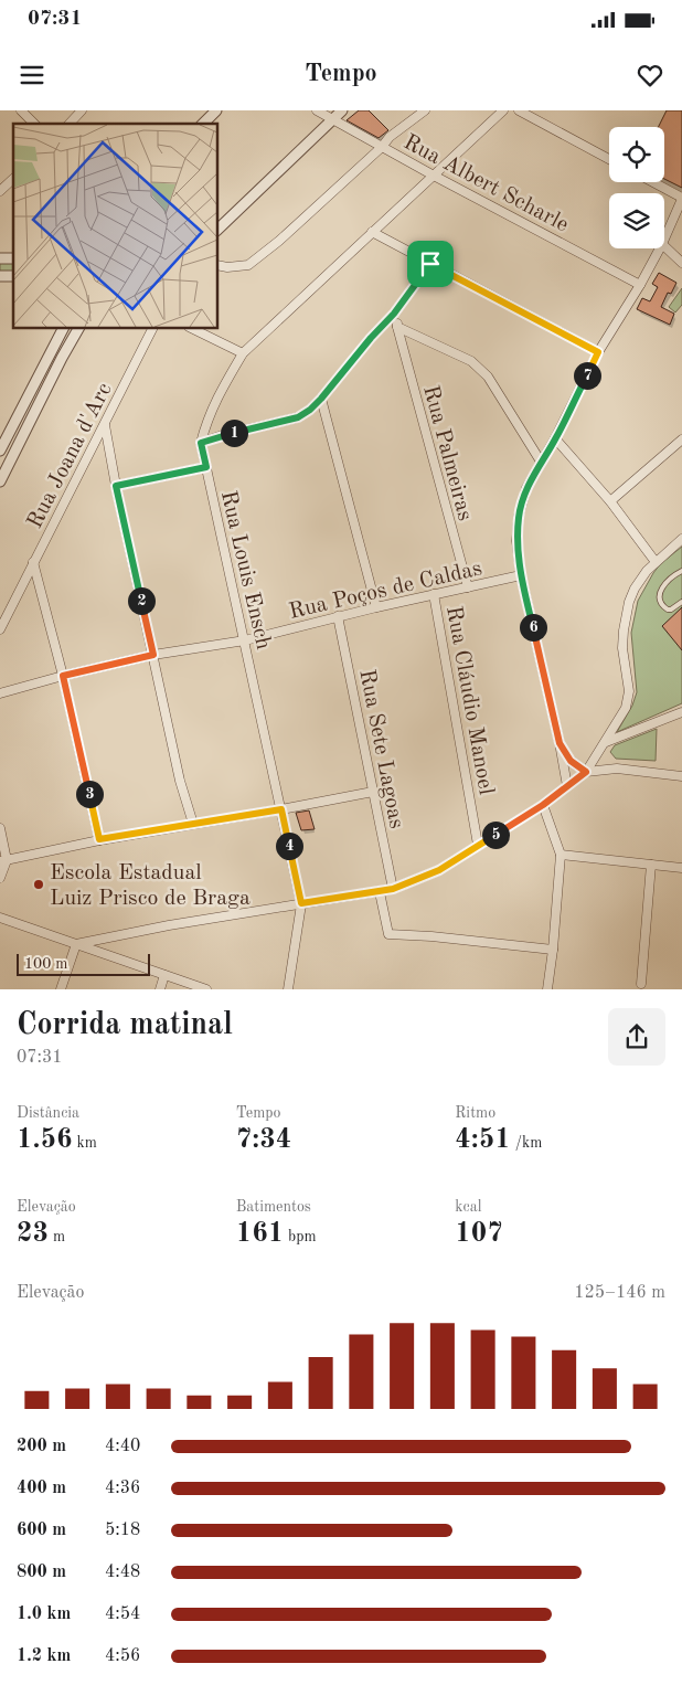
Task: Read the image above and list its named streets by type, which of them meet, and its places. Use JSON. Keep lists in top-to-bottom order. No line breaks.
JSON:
{"streets":{"street":["Rua Albert Scharle","Rua Palmeiras","Rua Joana d'Arc","Rua Louis Ensch","Rua Poços de Caldas","Rua Cláudio Manoel","Rua Sete Lagoas"]},"crossings":[["Rua Albert Scharle","Rua Louis Ensch"],["Rua Palmeiras","Rua Poços de Caldas"],["Rua Louis Ensch","Rua Poços de Caldas"],["Rua Poços de Caldas","Rua Cláudio Manoel"],["Rua Poços de Caldas","Rua Sete Lagoas"]],"places":["Escola Estadual Luiz Prisco de Braga"],"scale_bar":"100 m","page":{"status":"07:31","header":"Tempo","pins":["7","1","2","6","3","5","4"],"scale":"100 m","heading":["Corrida matinal","07:31"],"stats":[["Distância","1.56 km"],["Tempo","7:34"],["Ritmo","4:51 /km"],["Elevação","23 m"],["Batimentos","161 bpm"],["kcal","107"]],"chart":["Elevação","125–146 m"],"list":[{"name":"200 m","note":"4:40"},{"name":"400 m","note":"4:36"},{"name":"600 m","note":"5:18"},{"name":"800 m","note":"4:48"},{"name":"1.0 km","note":"4:54"},{"name":"1.2 km","note":"4:56"}]}}
